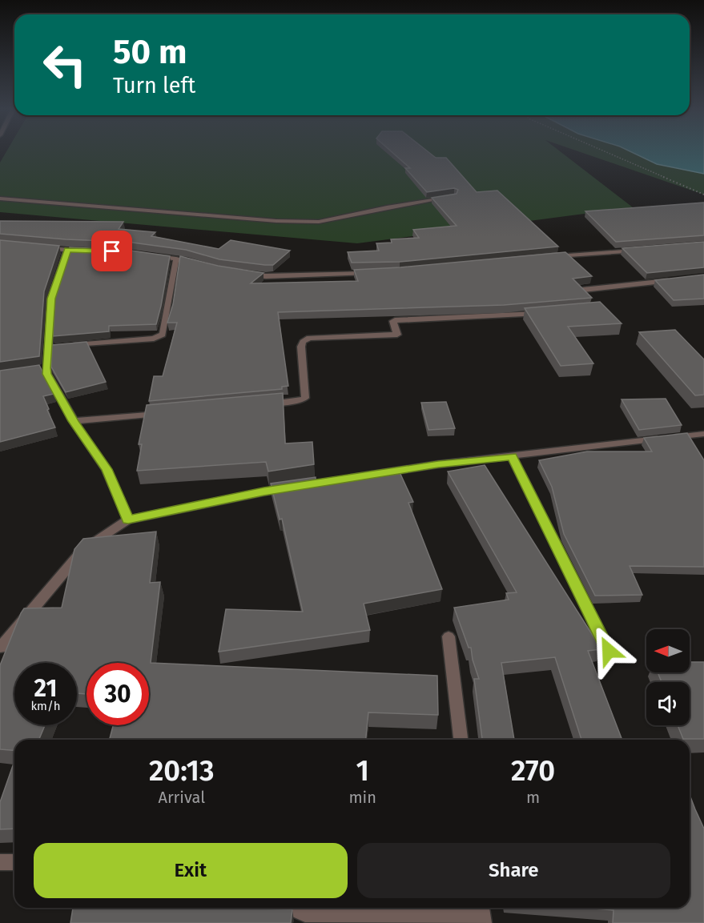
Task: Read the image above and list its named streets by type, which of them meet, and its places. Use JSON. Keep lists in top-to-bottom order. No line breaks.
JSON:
{"north":"left","page":{"turn":["50 m","Turn left"],"speed":"21 km/h","limit":"30","eta":["20:13","Arrival","1","min","270","m"],"buttons":["Exit","Share"]}}
